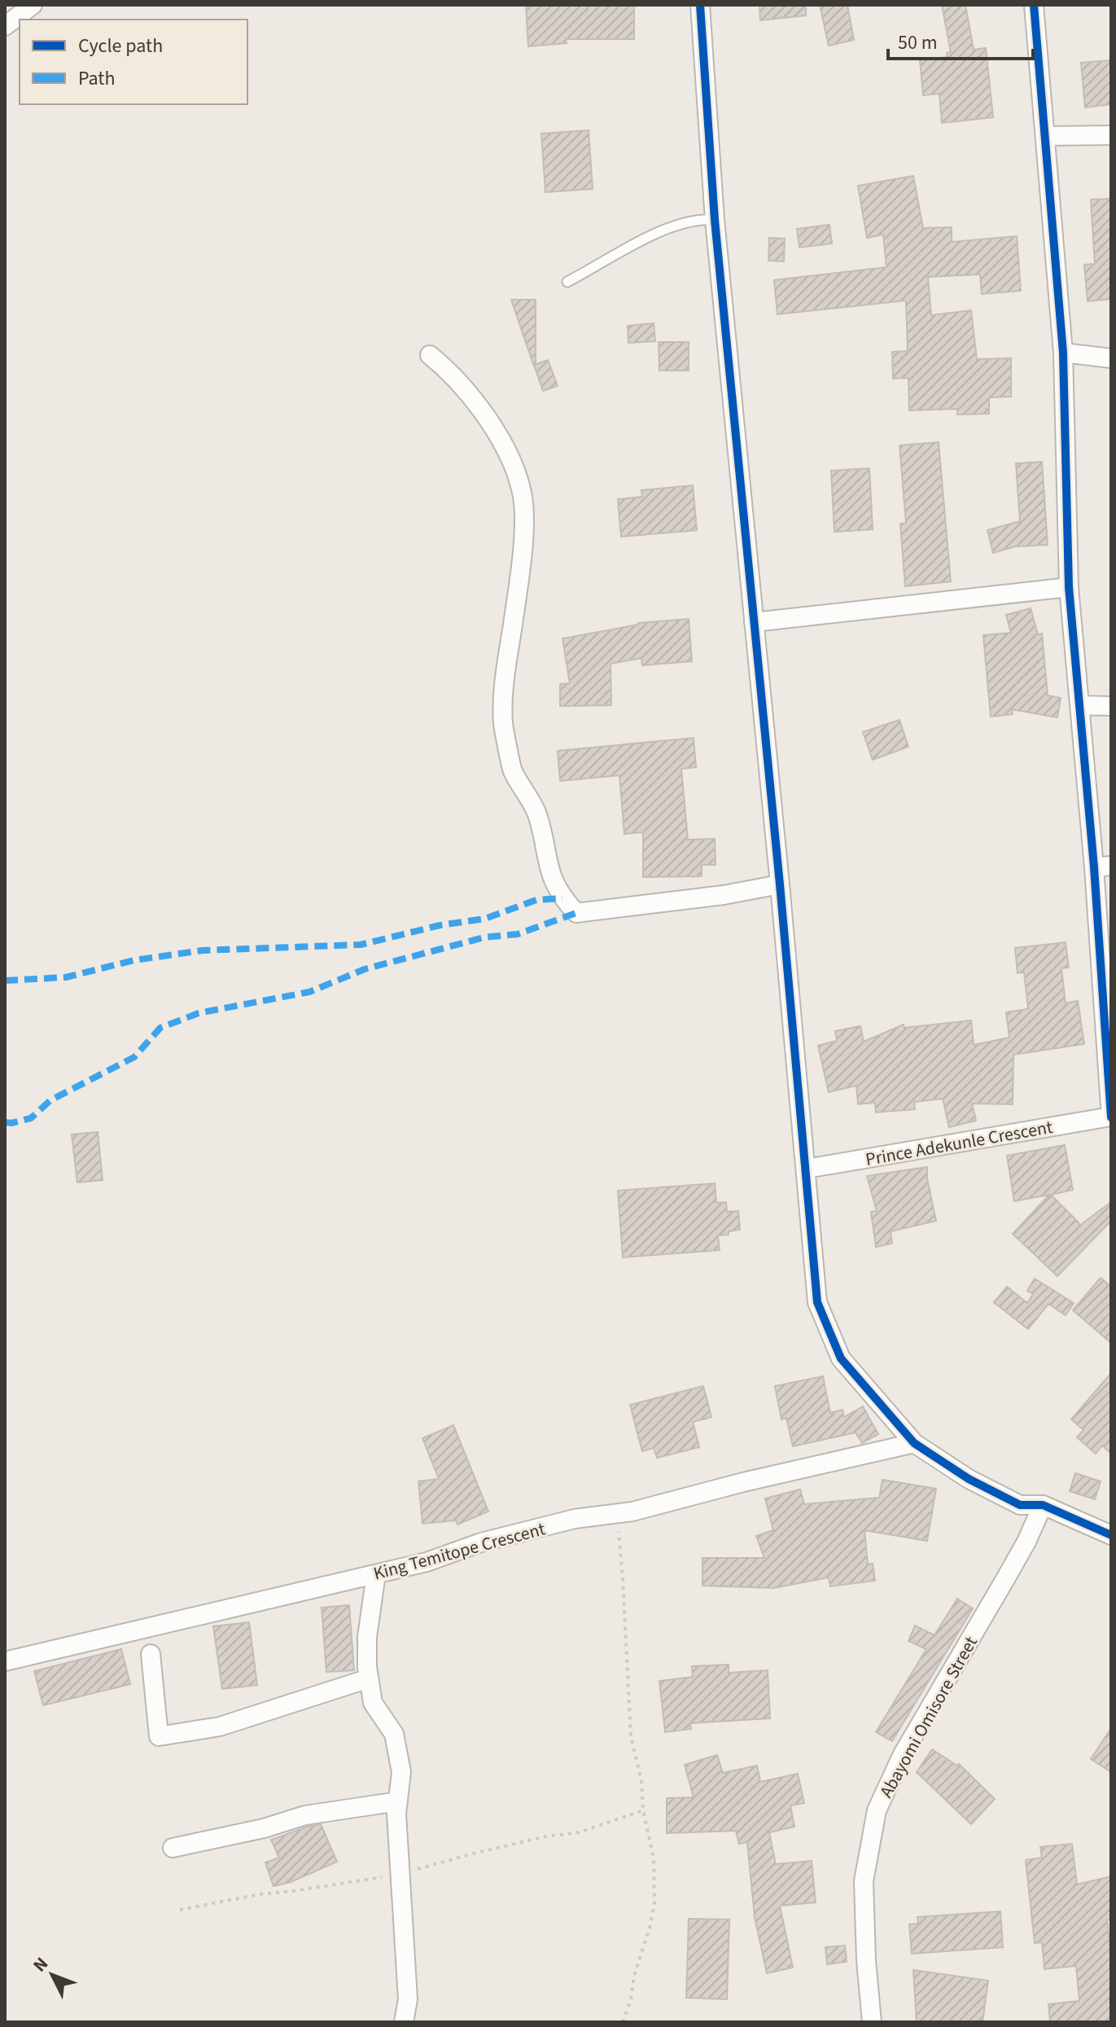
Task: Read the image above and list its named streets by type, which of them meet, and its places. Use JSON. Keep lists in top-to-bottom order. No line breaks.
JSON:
{"streets":{"street":["Prince Adekunle Crescent","King Temitope Crescent","Abayomi Omisore Street"]},"legend":["Cycle path","Path"],"scale_bar":"50 m","north":"top left"}
